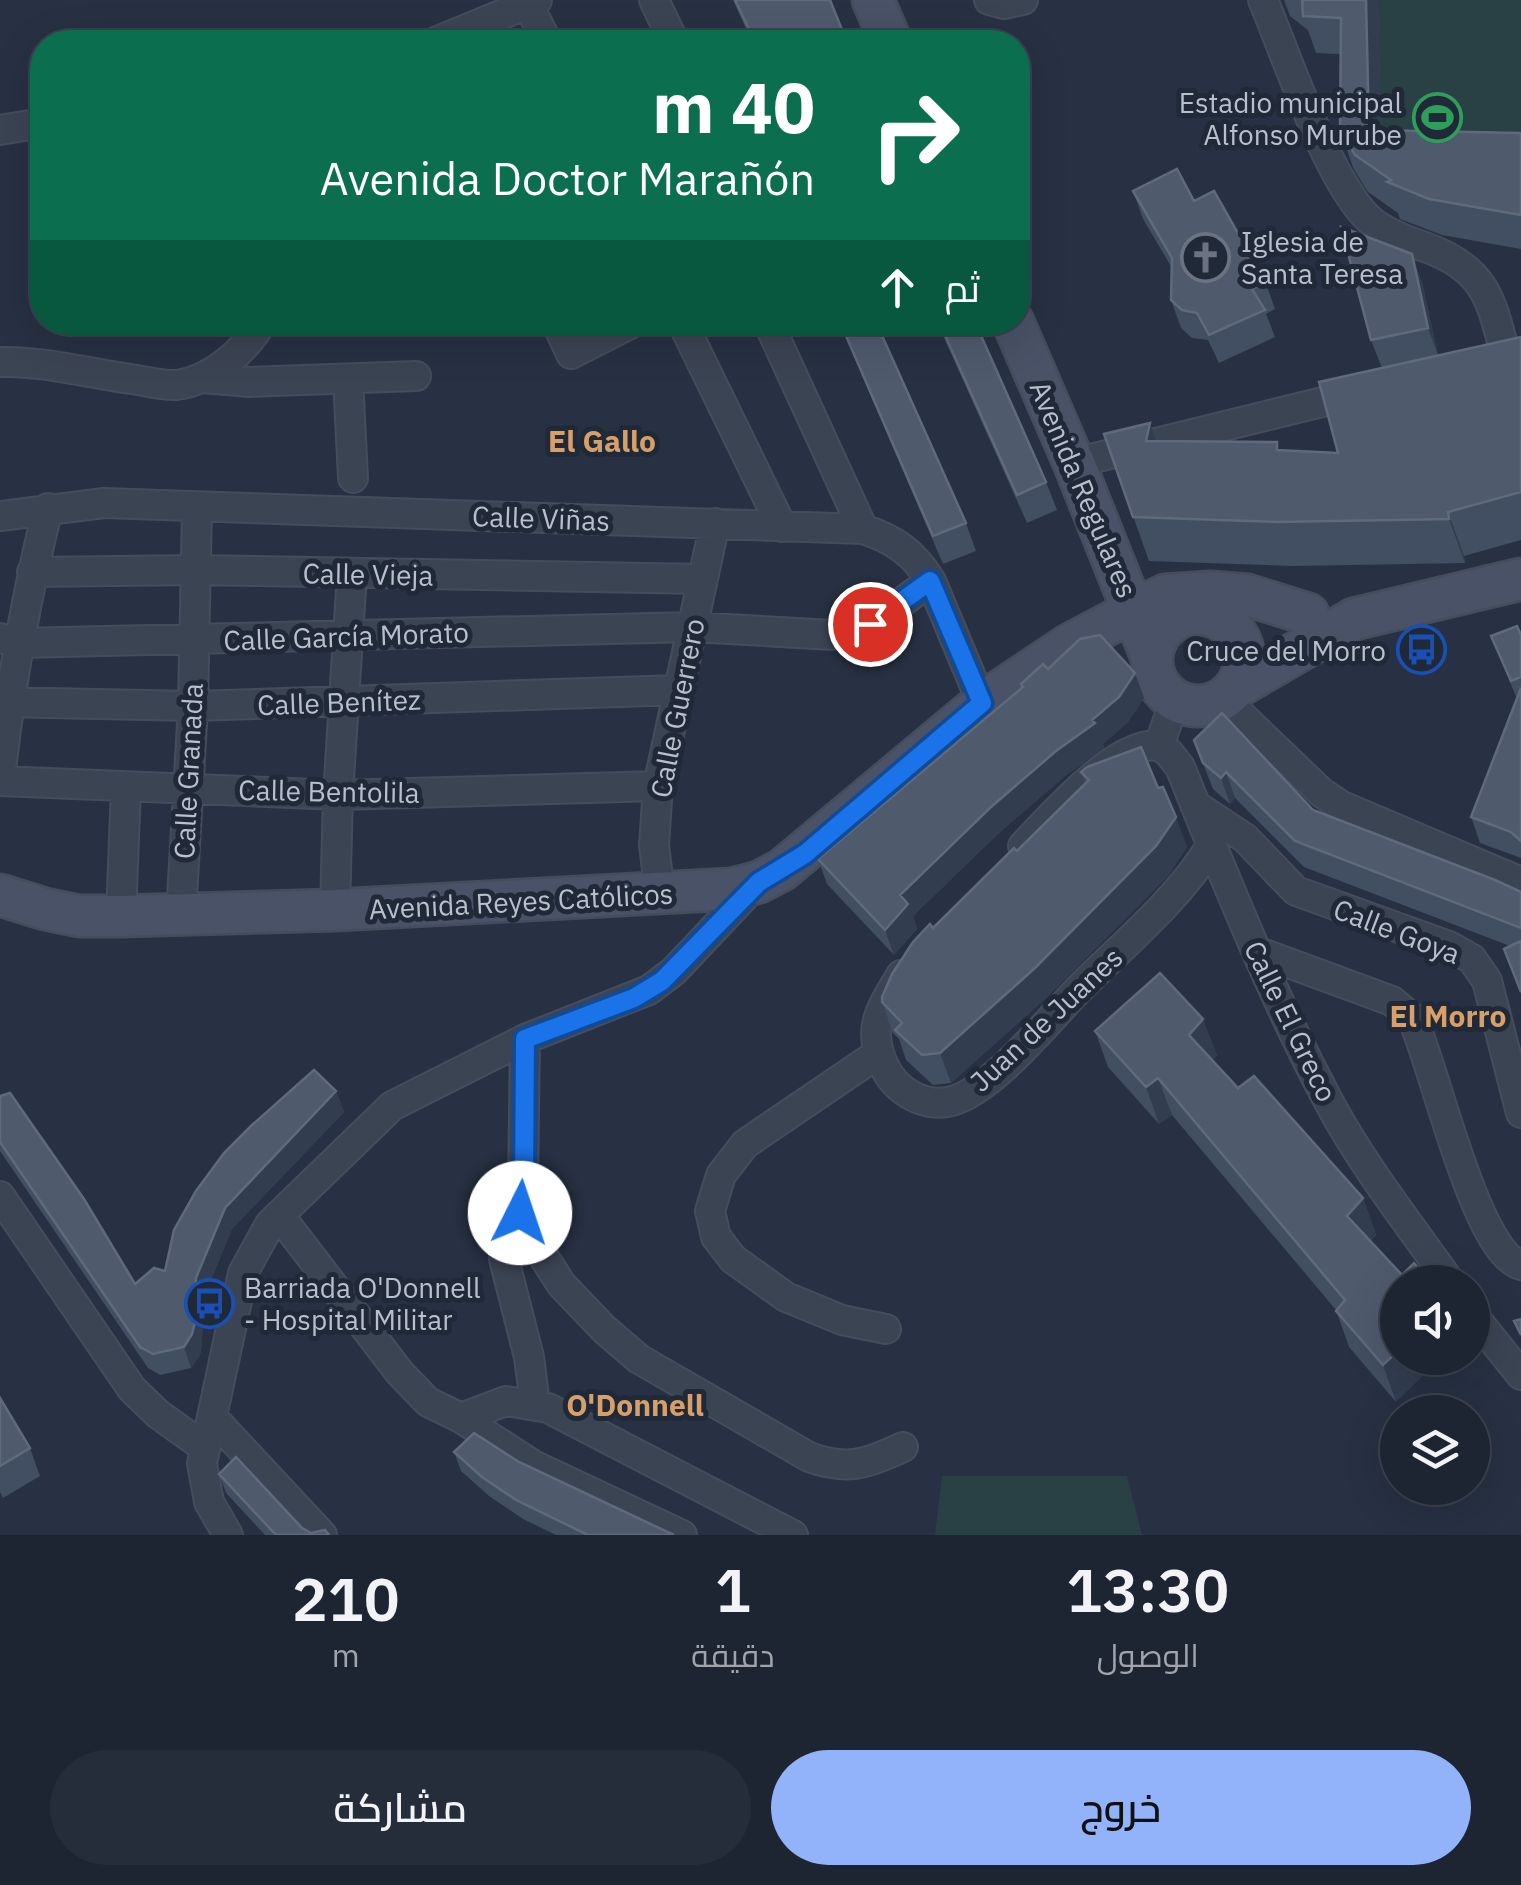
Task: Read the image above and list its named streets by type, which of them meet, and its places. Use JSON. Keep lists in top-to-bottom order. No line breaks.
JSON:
{"streets":{"main road":["Avenida Regulares","Avenida Reyes Católicos"],"street":["Calle Viñas","Calle Vieja","Calle García Morato","Calle Benítez","Calle Guerrero","Calle Granada","Calle Bentolila","Calle Goya","Juan de Juanes","Calle El Greco"]},"crossings":[["Avenida Regulares","Avenida Reyes Católicos"],["Calle Viñas","Calle García Morato"],["Calle Viñas","Calle Guerrero"],["Calle Viñas","Calle Granada"],["Calle Viñas","Avenida Reyes Católicos"],["Calle Vieja","Calle Guerrero"],["Calle Vieja","Calle Granada"],["Calle García Morato","Calle Guerrero"],["Calle García Morato","Calle Granada"],["Calle Benítez","Calle Guerrero"],["Calle Benítez","Calle Granada"],["Calle Guerrero","Calle Bentolila"],["Calle Guerrero","Avenida Reyes Católicos"],["Calle Granada","Calle Bentolila"],["Calle Granada","Avenida Reyes Católicos"],["Calle Goya","Calle El Greco"],["Juan de Juanes","Calle El Greco"]],"districts":["El Gallo","El Morro","O'Donnell"],"places":{"sports":["Estadio municipal Alfonso Murube"],"church":["Iglesia de Santa Teresa"],"bus stop":["Cruce del Morro","Barriada O'Donnell - Hospital Militar"]},"page":{"turn":["40 m","Avenida Doctor Marañón"],"then":"ثم","eta":["13:30","الوصول","1","دقيقة","210","m"],"buttons":["خروج","مشاركة"]}}
